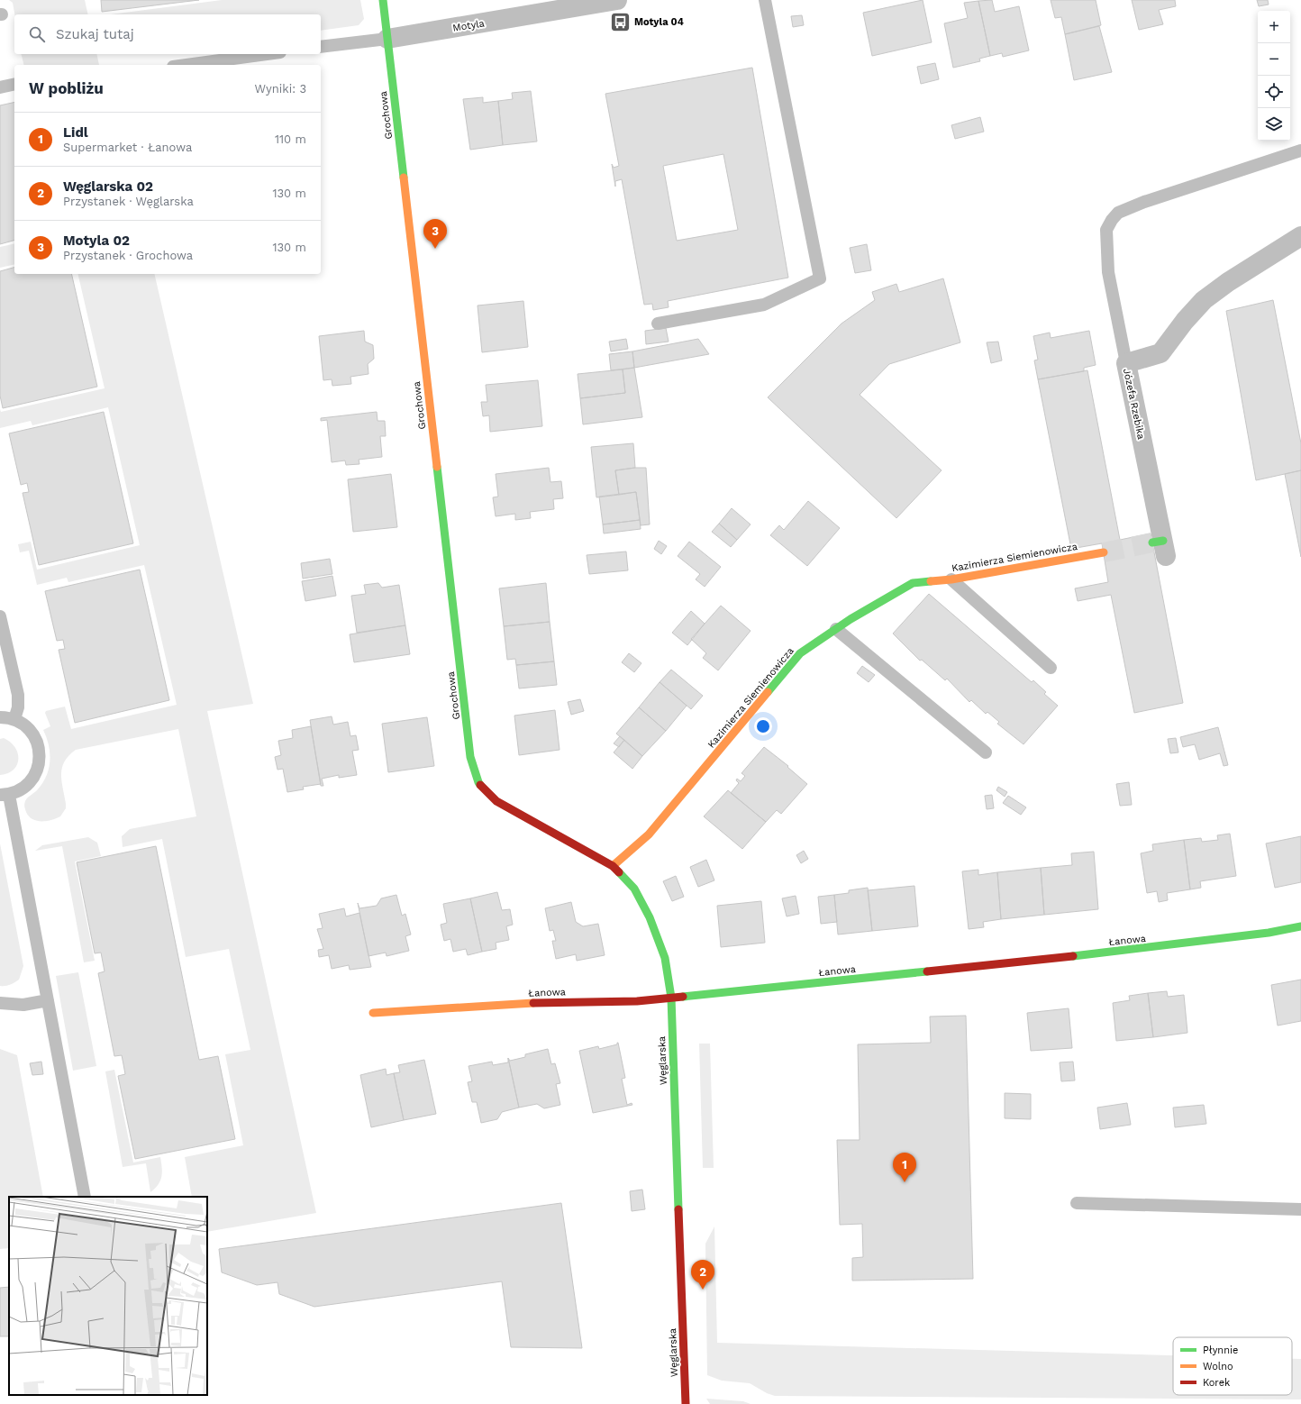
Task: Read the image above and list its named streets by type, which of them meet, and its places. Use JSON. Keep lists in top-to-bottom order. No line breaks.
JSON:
{"streets":{"street":["Motyla","Grochowa","Józefa Rzebika","Kazimierza Siemienowicza","Łanowa","Węglarska"]},"crossings":[["Motyla","Grochowa"],["Grochowa","Węglarska"],["Kazimierza Siemienowicza","Węglarska"],["Łanowa","Węglarska"]],"places":{"bus stop":["Motyla 04"]},"legend":["Płynnie","Wolno","Korek"],"page":{"map_buttons":["+","−"],"search":"Szukaj tutaj","heading":["W pobliżu","Wyniki: 3"],"list":[{"mark":"1","name":"Lidl","note":"Supermarket · Łanowa","value":"110 m"},{"mark":"2","name":"Węglarska 02","note":"Przystanek · Węglarska","value":"130 m"},{"mark":"3","name":"Motyla 02","note":"Przystanek · Grochowa","value":"130 m"}],"pins":["3","1","2"]}}
